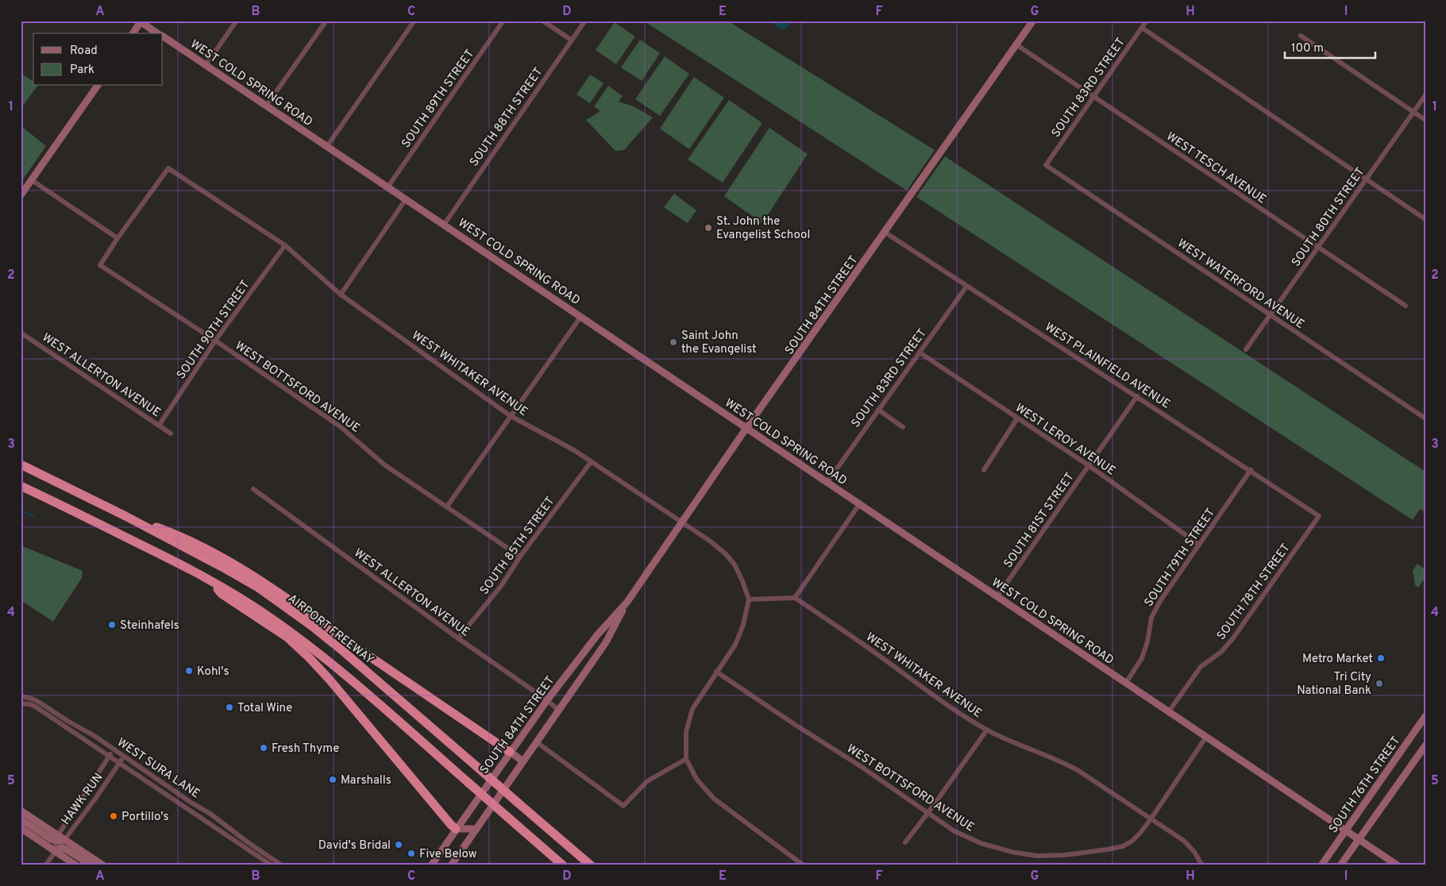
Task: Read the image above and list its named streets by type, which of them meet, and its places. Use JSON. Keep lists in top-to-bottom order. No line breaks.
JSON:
{"streets":{"highway":["AIRPORT FREEWAY"],"street":["WEST COLD SPRING ROAD","SOUTH 83RD STREET","SOUTH 89TH STREET","SOUTH 88TH STREET","WEST TESCH AVENUE","SOUTH 80TH STREET","WEST WATERFORD AVENUE","SOUTH 84TH STREET","SOUTH 90TH STREET","WEST PLAINFIELD AVENUE","WEST WHITAKER AVENUE","WEST ALLERTON AVENUE","WEST BOTTSFORD AVENUE","WEST LEROY AVENUE","SOUTH 81ST STREET","SOUTH 85TH STREET","SOUTH 79TH STREET","SOUTH 78TH STREET","WEST SURA LANE","SOUTH 76TH STREET","HAWK RUN"]},"crossings":[["WEST COLD SPRING ROAD","SOUTH 83RD STREET"],["WEST COLD SPRING ROAD","SOUTH 89TH STREET"],["WEST COLD SPRING ROAD","SOUTH 88TH STREET"],["WEST COLD SPRING ROAD","SOUTH 84TH STREET"],["WEST COLD SPRING ROAD","SOUTH 81ST STREET"],["WEST COLD SPRING ROAD","SOUTH 79TH STREET"],["WEST COLD SPRING ROAD","SOUTH 78TH STREET"],["WEST COLD SPRING ROAD","SOUTH 76TH STREET"],["SOUTH 83RD STREET","WEST TESCH AVENUE"],["SOUTH 83RD STREET","WEST WATERFORD AVENUE"],["SOUTH 83RD STREET","WEST PLAINFIELD AVENUE"],["SOUTH 83RD STREET","WEST LEROY AVENUE"],["WEST TESCH AVENUE","SOUTH 80TH STREET"],["WEST TESCH AVENUE","SOUTH 84TH STREET"],["SOUTH 80TH STREET","WEST WATERFORD AVENUE"],["SOUTH 84TH STREET","WEST PLAINFIELD AVENUE"],["SOUTH 84TH STREET","WEST WHITAKER AVENUE"],["SOUTH 84TH STREET","WEST ALLERTON AVENUE"],["SOUTH 90TH STREET","WEST WHITAKER AVENUE"],["SOUTH 90TH STREET","WEST ALLERTON AVENUE"],["SOUTH 90TH STREET","WEST BOTTSFORD AVENUE"],["WEST PLAINFIELD AVENUE","SOUTH 81ST STREET"],["WEST PLAINFIELD AVENUE","SOUTH 79TH STREET"],["WEST PLAINFIELD AVENUE","SOUTH 78TH STREET"],["WEST WHITAKER AVENUE","WEST BOTTSFORD AVENUE"],["WEST WHITAKER AVENUE","SOUTH 85TH STREET"],["WEST ALLERTON AVENUE","SOUTH 85TH STREET"],["WEST BOTTSFORD AVENUE","SOUTH 85TH STREET"],["WEST LEROY AVENUE","SOUTH 81ST STREET"],["WEST LEROY AVENUE","SOUTH 79TH STREET"],["WEST SURA LANE","HAWK RUN"]],"places":["St. John the Evangelist School","Saint John the Evangelist","Steinhafels","Metro Market","Kohl's","Tri City National Bank","Total Wine","Fresh Thyme","Marshalls","Portillo's","David's Bridal","Five Below"],"legend":["Road","Park"],"scale_bar":"100 m","grid":{"columns":["A","B","C","D","E","F","G","H","I"],"rows":["1","2","3","4","5"]}}
